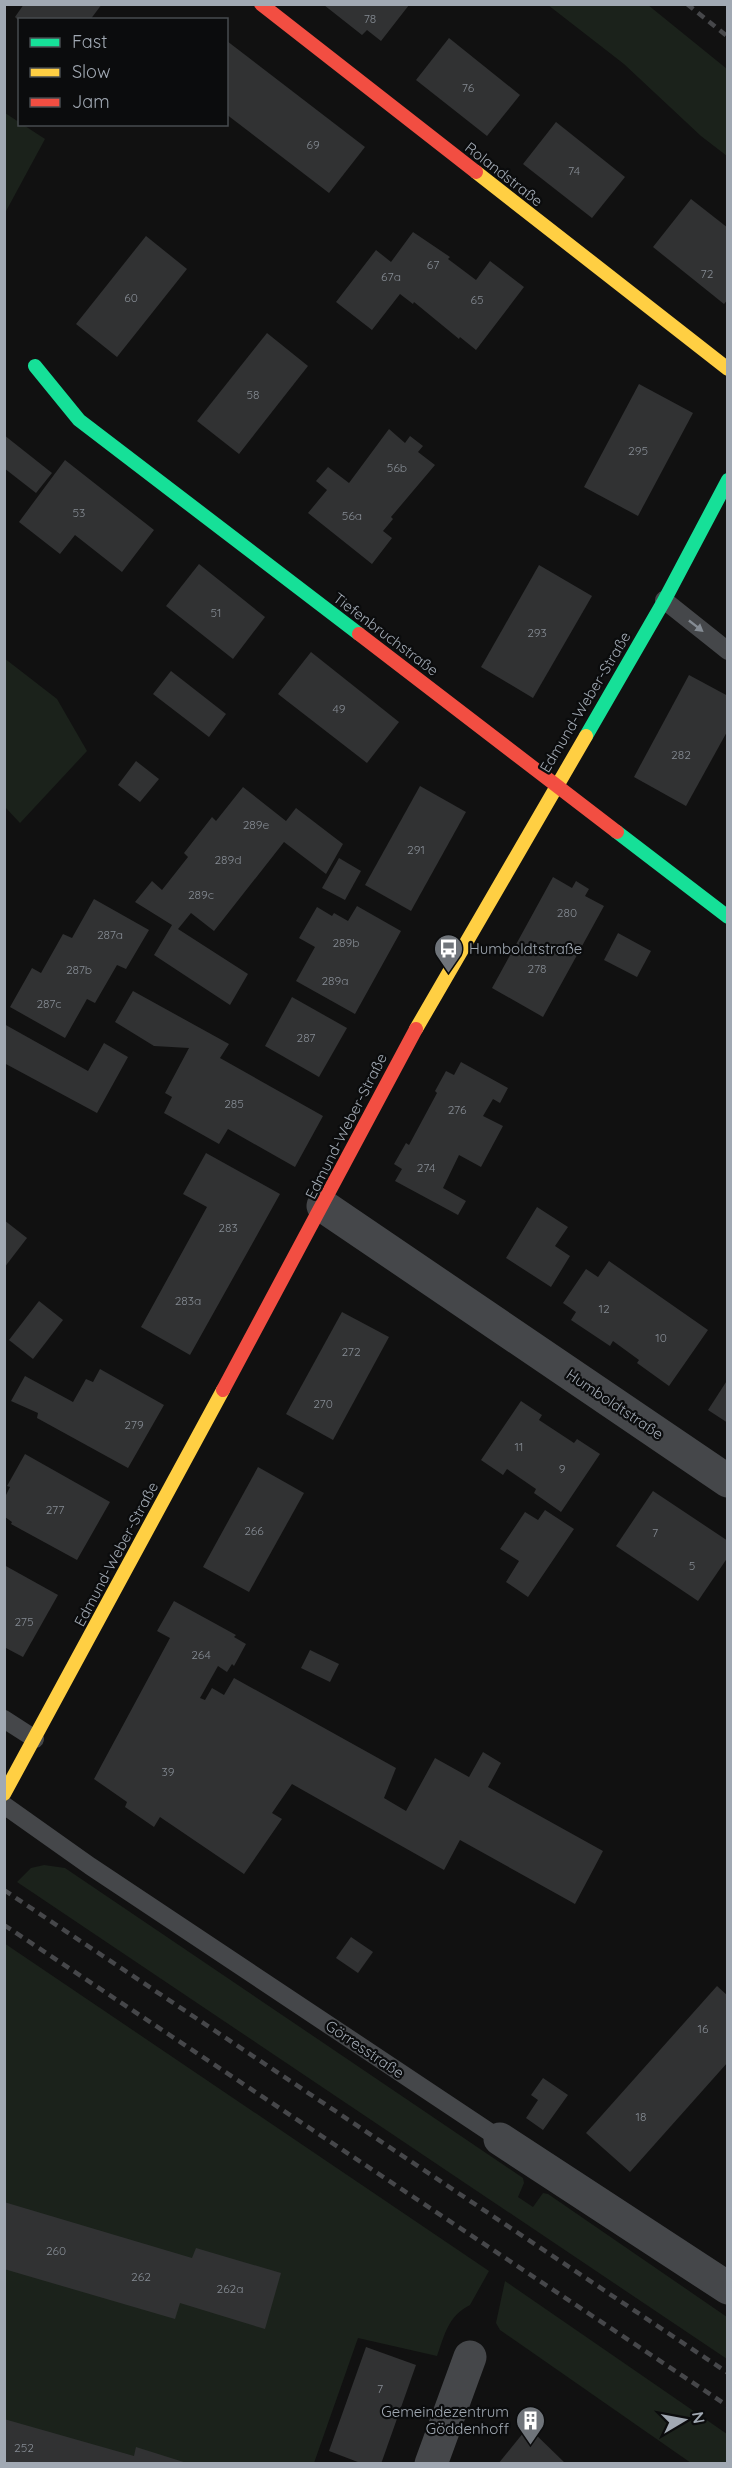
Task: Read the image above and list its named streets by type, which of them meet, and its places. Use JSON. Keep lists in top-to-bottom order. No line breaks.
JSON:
{"streets":{"street":["Rolandstraße","Tiefenbruchstraße","Edmund-Weber-Straße","Humboldtstraße","Görresstraße"]},"crossings":[["Tiefenbruchstraße","Edmund-Weber-Straße"],["Edmund-Weber-Straße","Humboldtstraße"]],"places":{"bus stop":["Humboldtstraße"],"building":["Gemeindezentrum Göddenhoff"]},"house_numbers":["78","76","69","74","67","72","67a","60","65","58","295","56b","53","56a","51","293","49","282","289e","291","289d","289c","280","287a","289b","278","287b","289a","287c","287","285","276","274","283","283a","12","10","272","270","279","11","9","277","266","7","5","275","264","39","16","18","260","262","262a","7","252"],"legend":["Fast","Slow","Jam"],"north":"right"}
